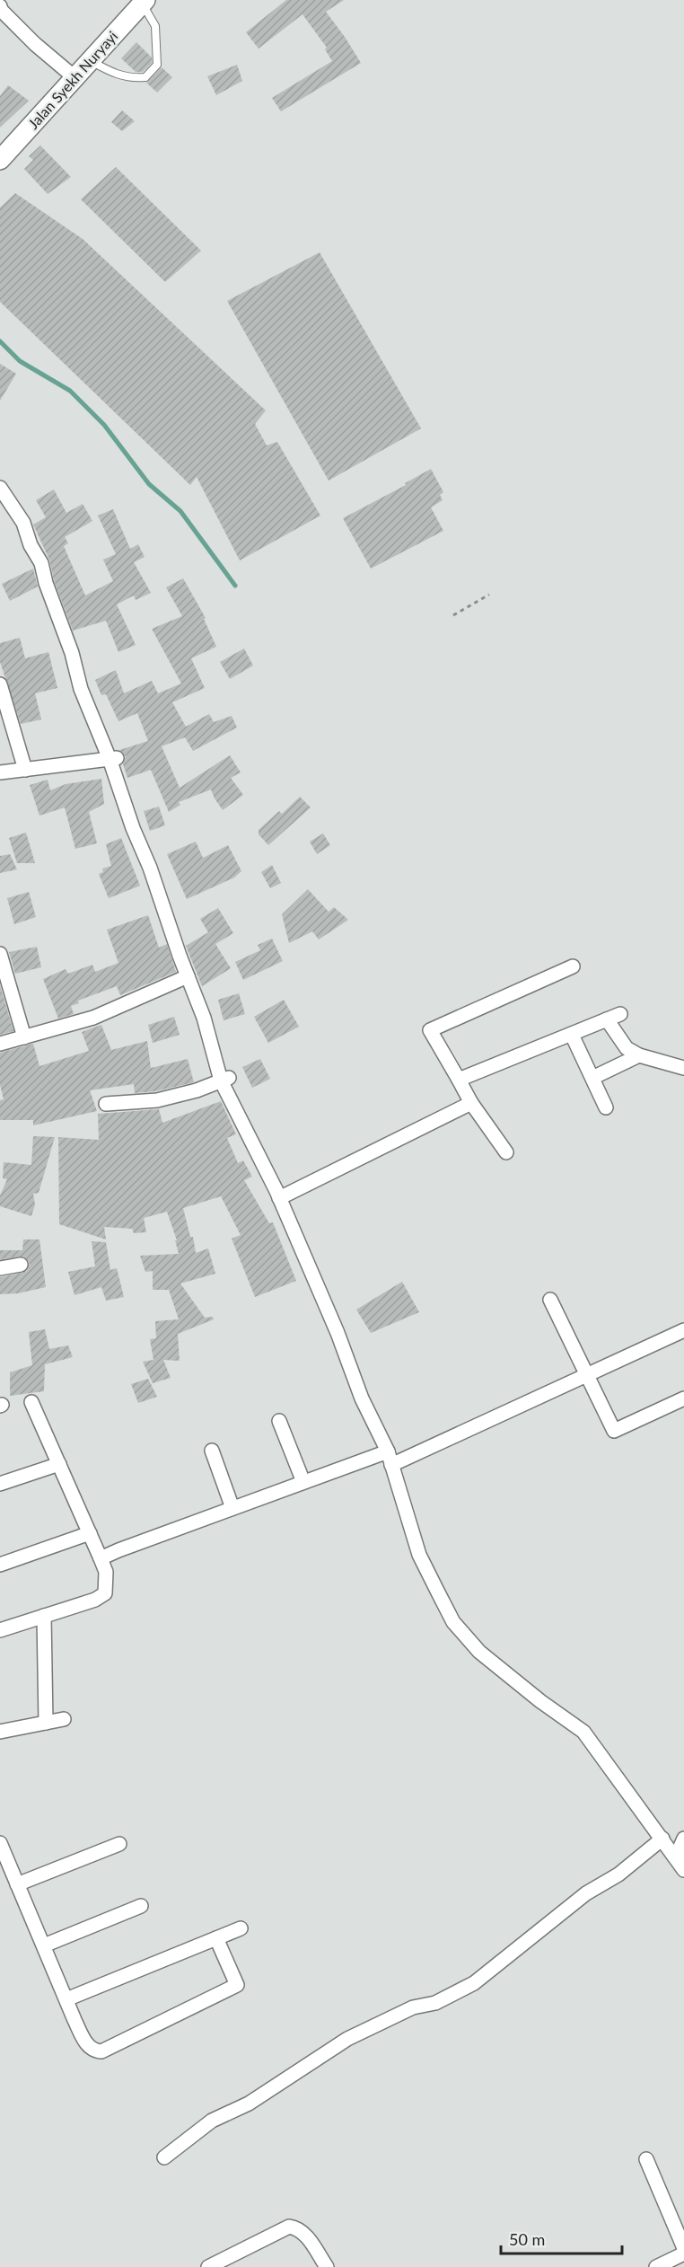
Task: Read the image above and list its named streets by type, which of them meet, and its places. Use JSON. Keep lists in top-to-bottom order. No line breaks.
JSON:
{"streets":{"main road":["Jalan Syekh Nuryayi"]},"scale_bar":"50 m"}
